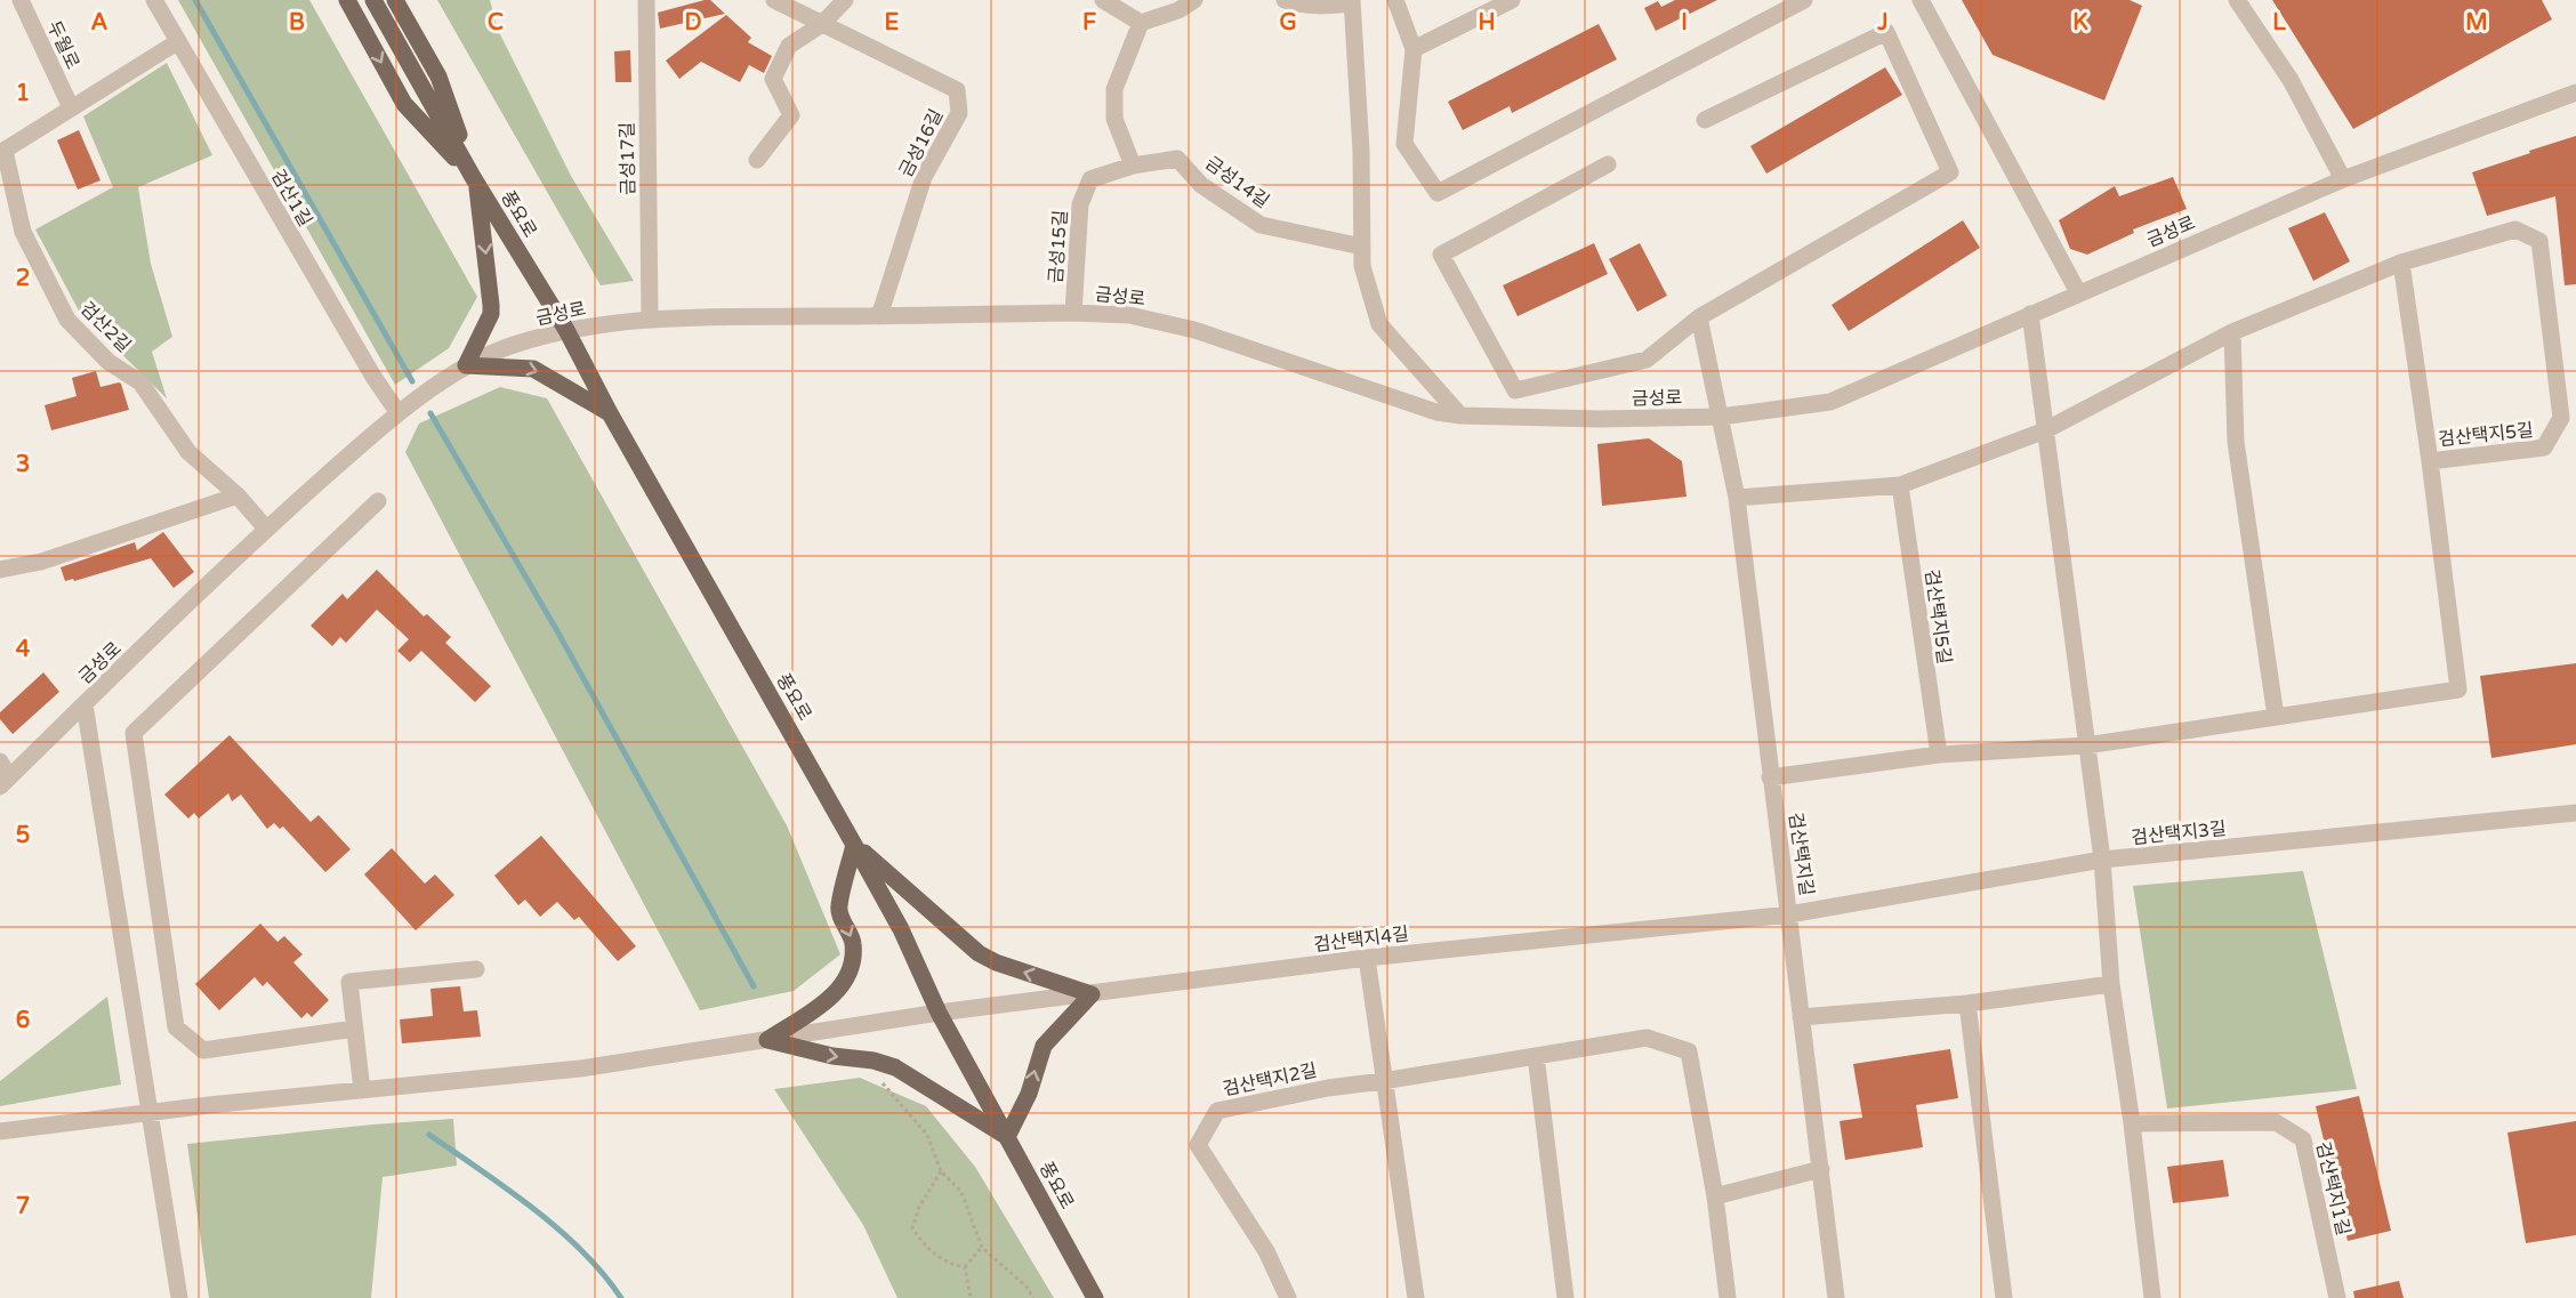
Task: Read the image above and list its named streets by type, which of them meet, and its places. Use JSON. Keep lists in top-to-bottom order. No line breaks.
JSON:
{"streets":{"main road":["풍요로"],"street":["두월로","금성16길","금성17길","금성14길","검산1길","금성로","금성15길","검산2길","검산택지5길","검산택지3길","검산택지길","검산택지4길","검산택지2길","검산택지1길"]},"crossings":[["두월로","검산2길"],["금성16길","금성로"],["금성17길","금성로"],["금성14길","금성15길"],["검산1길","금성로"],["검산1길","검산2길"],["풍요로","금성로"],["풍요로","검산택지4길"],["금성로","금성15길"],["금성로","검산2길"],["금성로","검산택지길"],["검산택지5길","검산택지길"],["검산택지3길","검산택지길"],["검산택지3길","검산택지4길"],["검산택지길","검산택지4길"]],"grid":{"columns":["A","B","C","D","E","F","G","H","I","J","K","L","M"],"rows":["1","2","3","4","5","6","7"]}}
